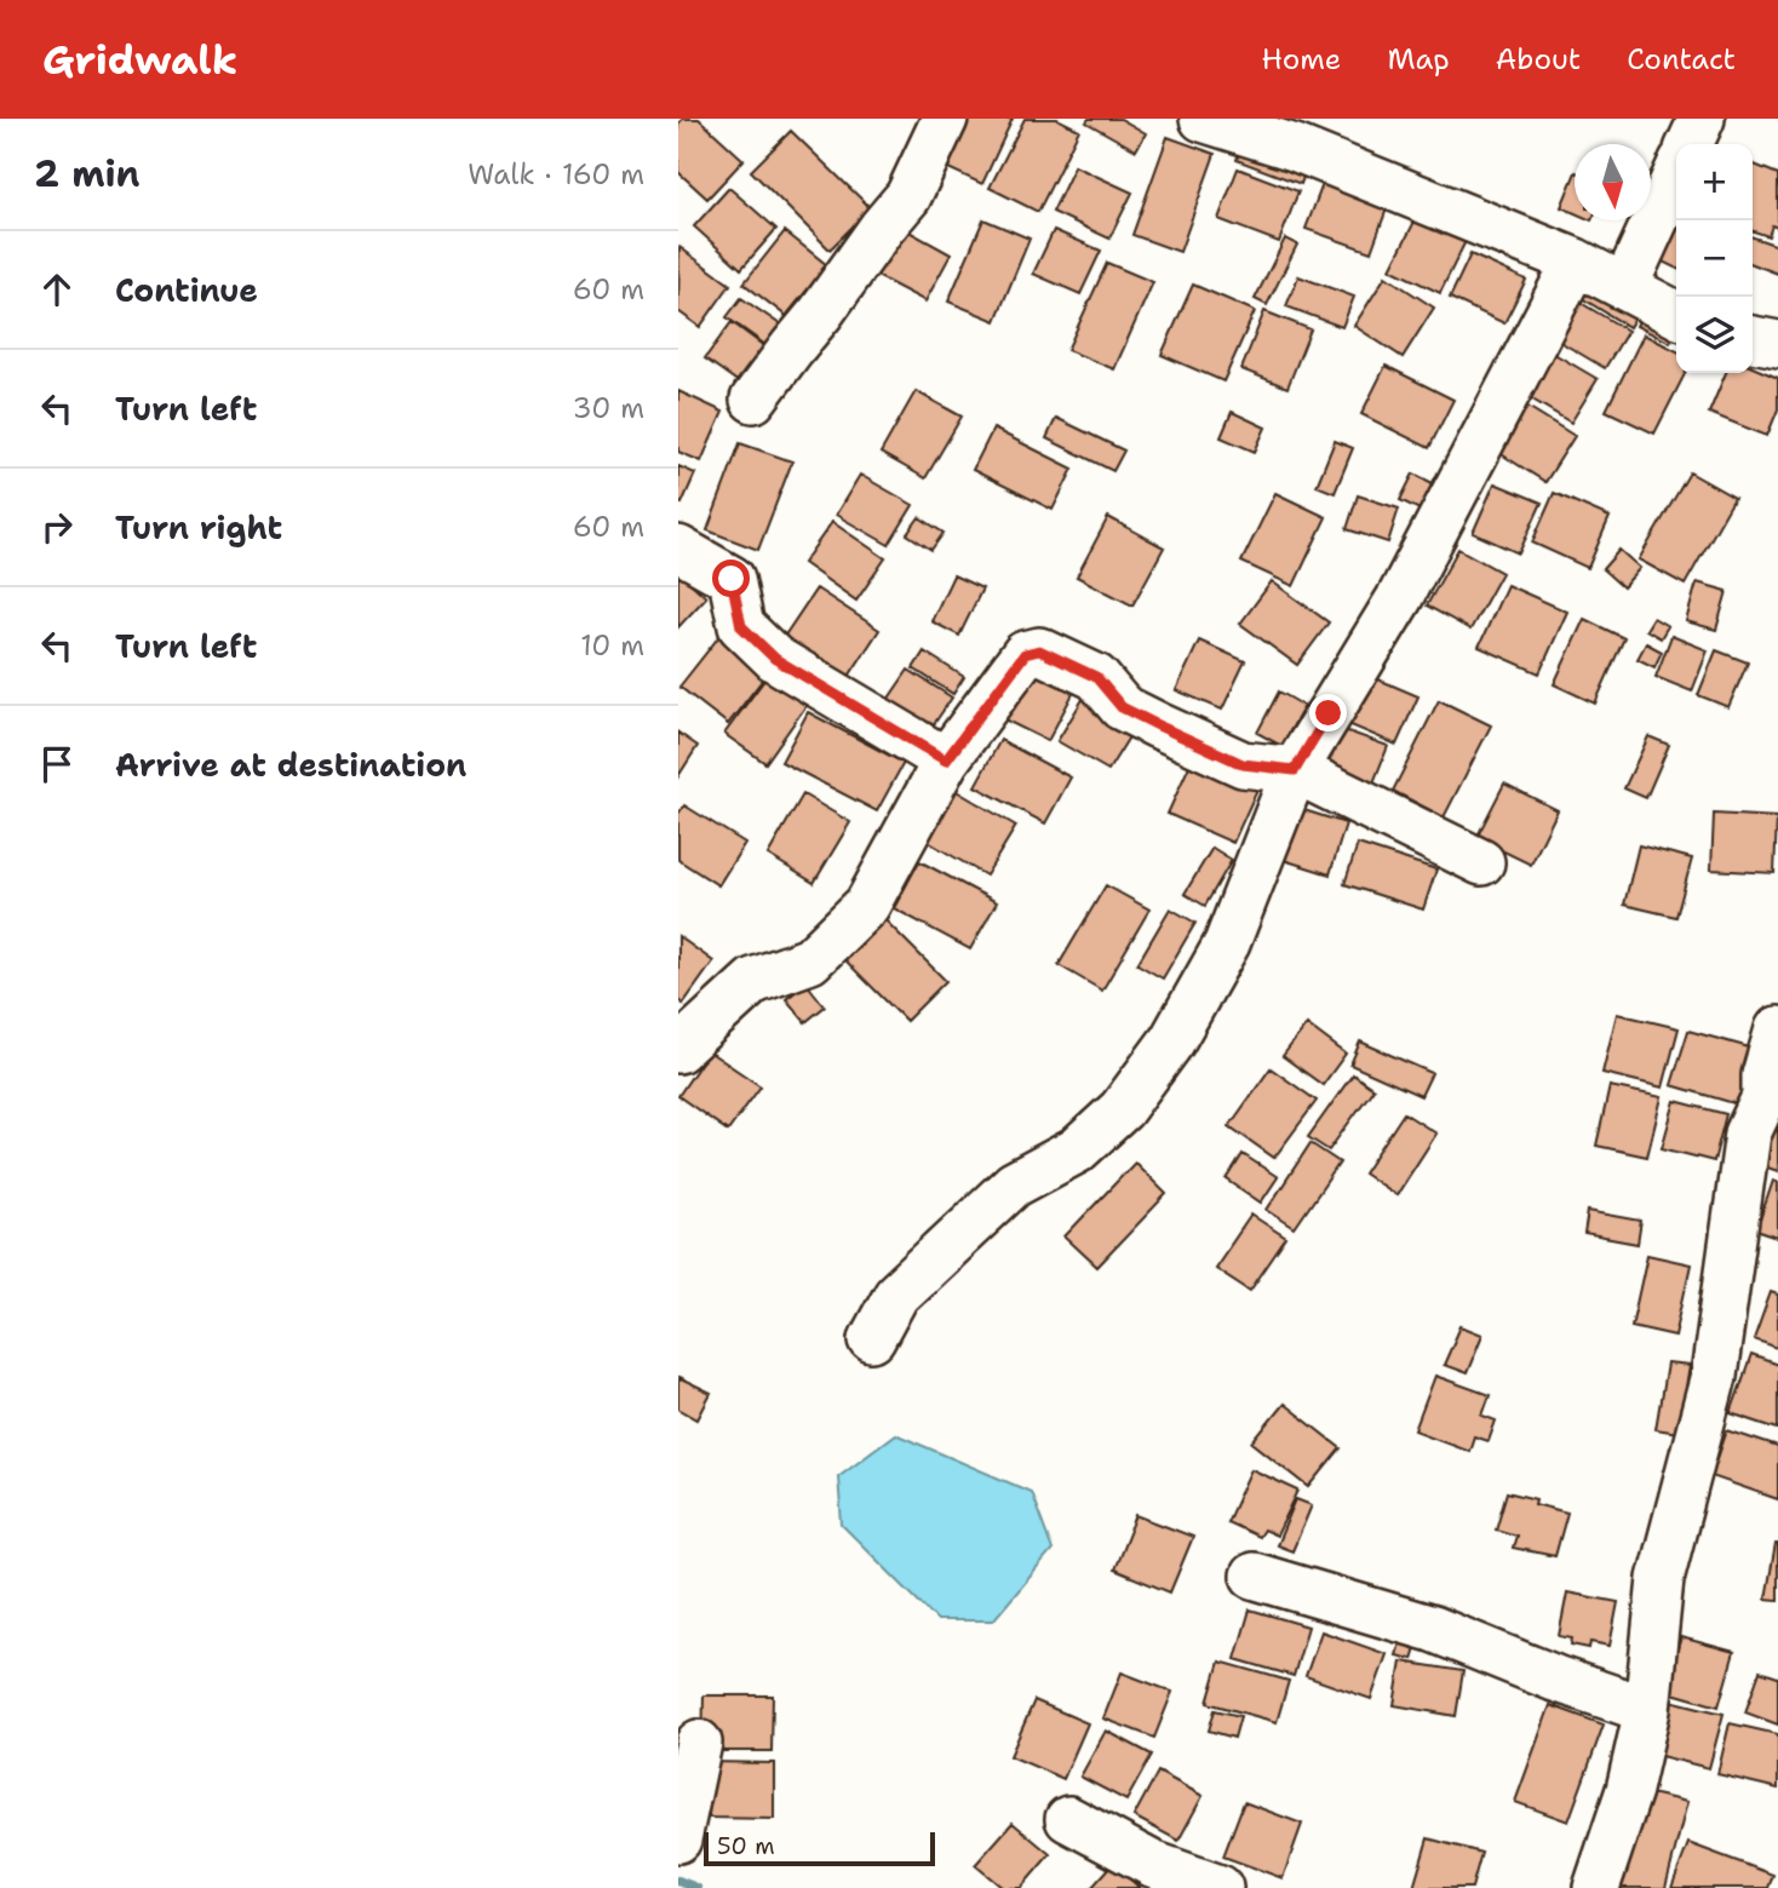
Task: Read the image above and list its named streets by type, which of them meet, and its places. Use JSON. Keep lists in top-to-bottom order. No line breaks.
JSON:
{"scale_bar":"50 m","north":"bottom","page":{"header":"Gridwalk","nav":["Home","Map","About","Contact"],"heading":["2 min","Walk · 160 m"],"map_buttons":["+","−"],"list":[["Continue","60 m"],["Turn left","30 m"],["Turn right","60 m"],["Turn left","10 m"],"Arrive at destination"],"scale":"50 m"}}
